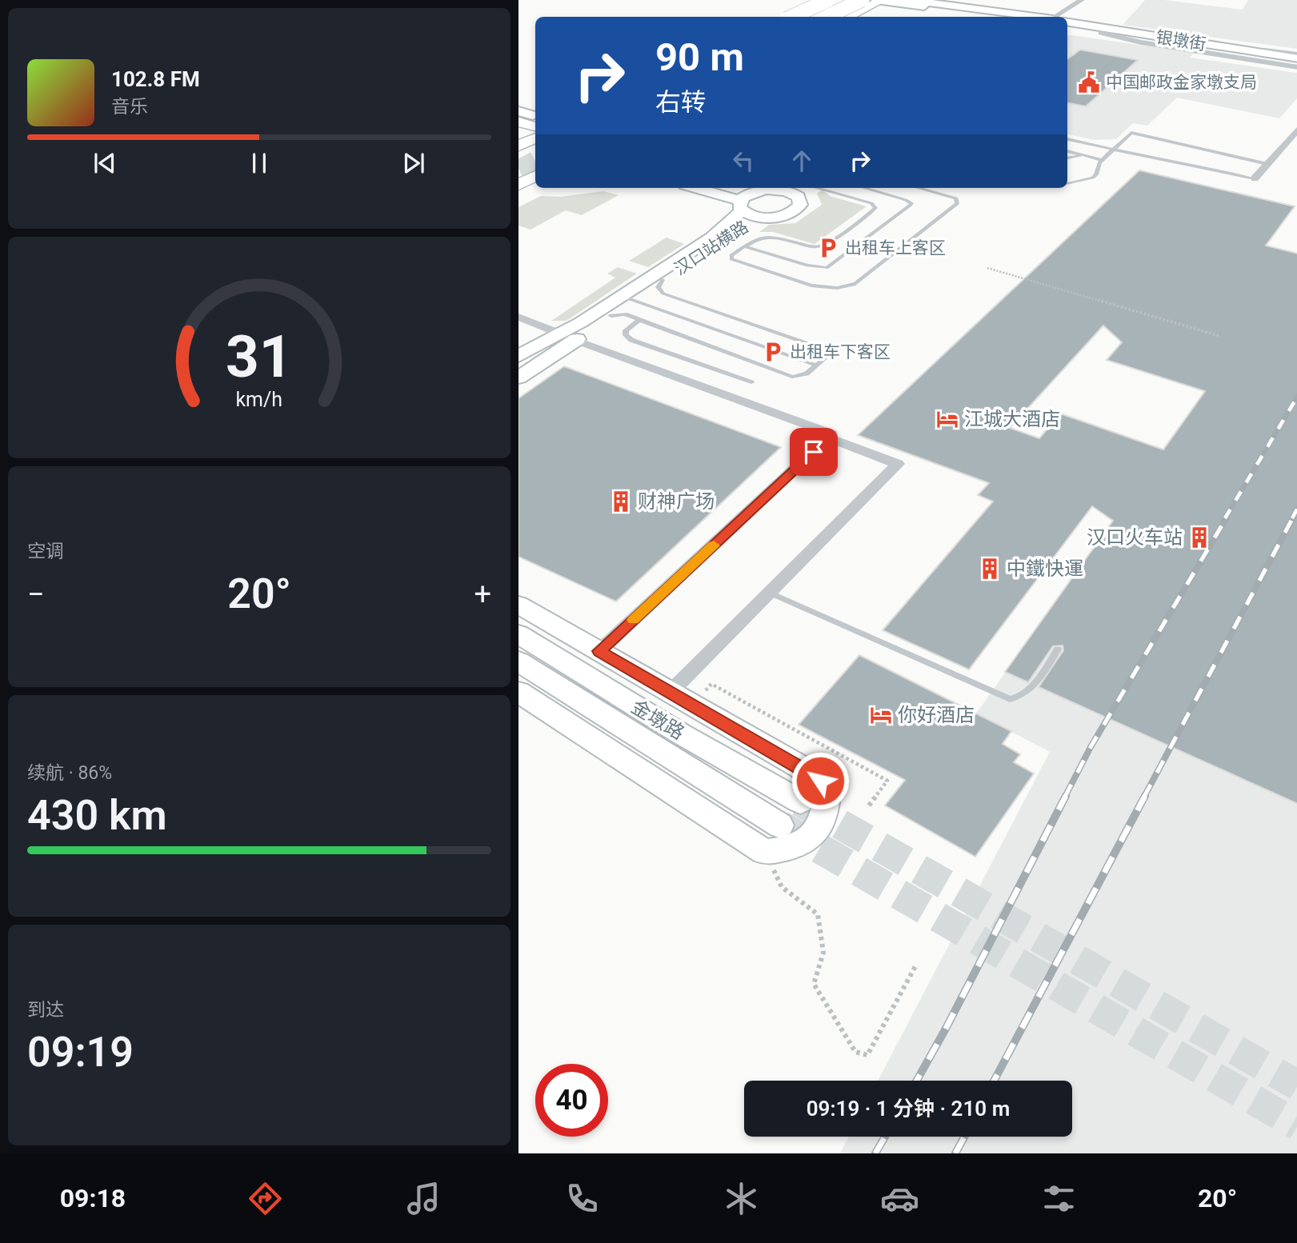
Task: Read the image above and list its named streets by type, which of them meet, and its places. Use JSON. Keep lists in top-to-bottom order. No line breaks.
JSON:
{"streets":{"main road":["银墩街","汉口站横路","金墩路"]},"places":{"public building":["中国邮政金家墩支局"],"parking":["出租车上客区","出租车下客区"],"hotel":["江城大酒店","你好酒店"],"building":["财神广场","汉口火车站","中鐵快運"]},"page":{"turn":["90 m","右转"],"song":["102.8 FM","音乐"],"tile":["空调",["续航 · 86%","430 km"],["到达","09:19"]],"heat":["−","20°","+"],"limit":"40","trip":"09:19 · 1 分钟 · 210 m","tabs":["09:18","20°"],"gauge":["31","km/h"]}}
